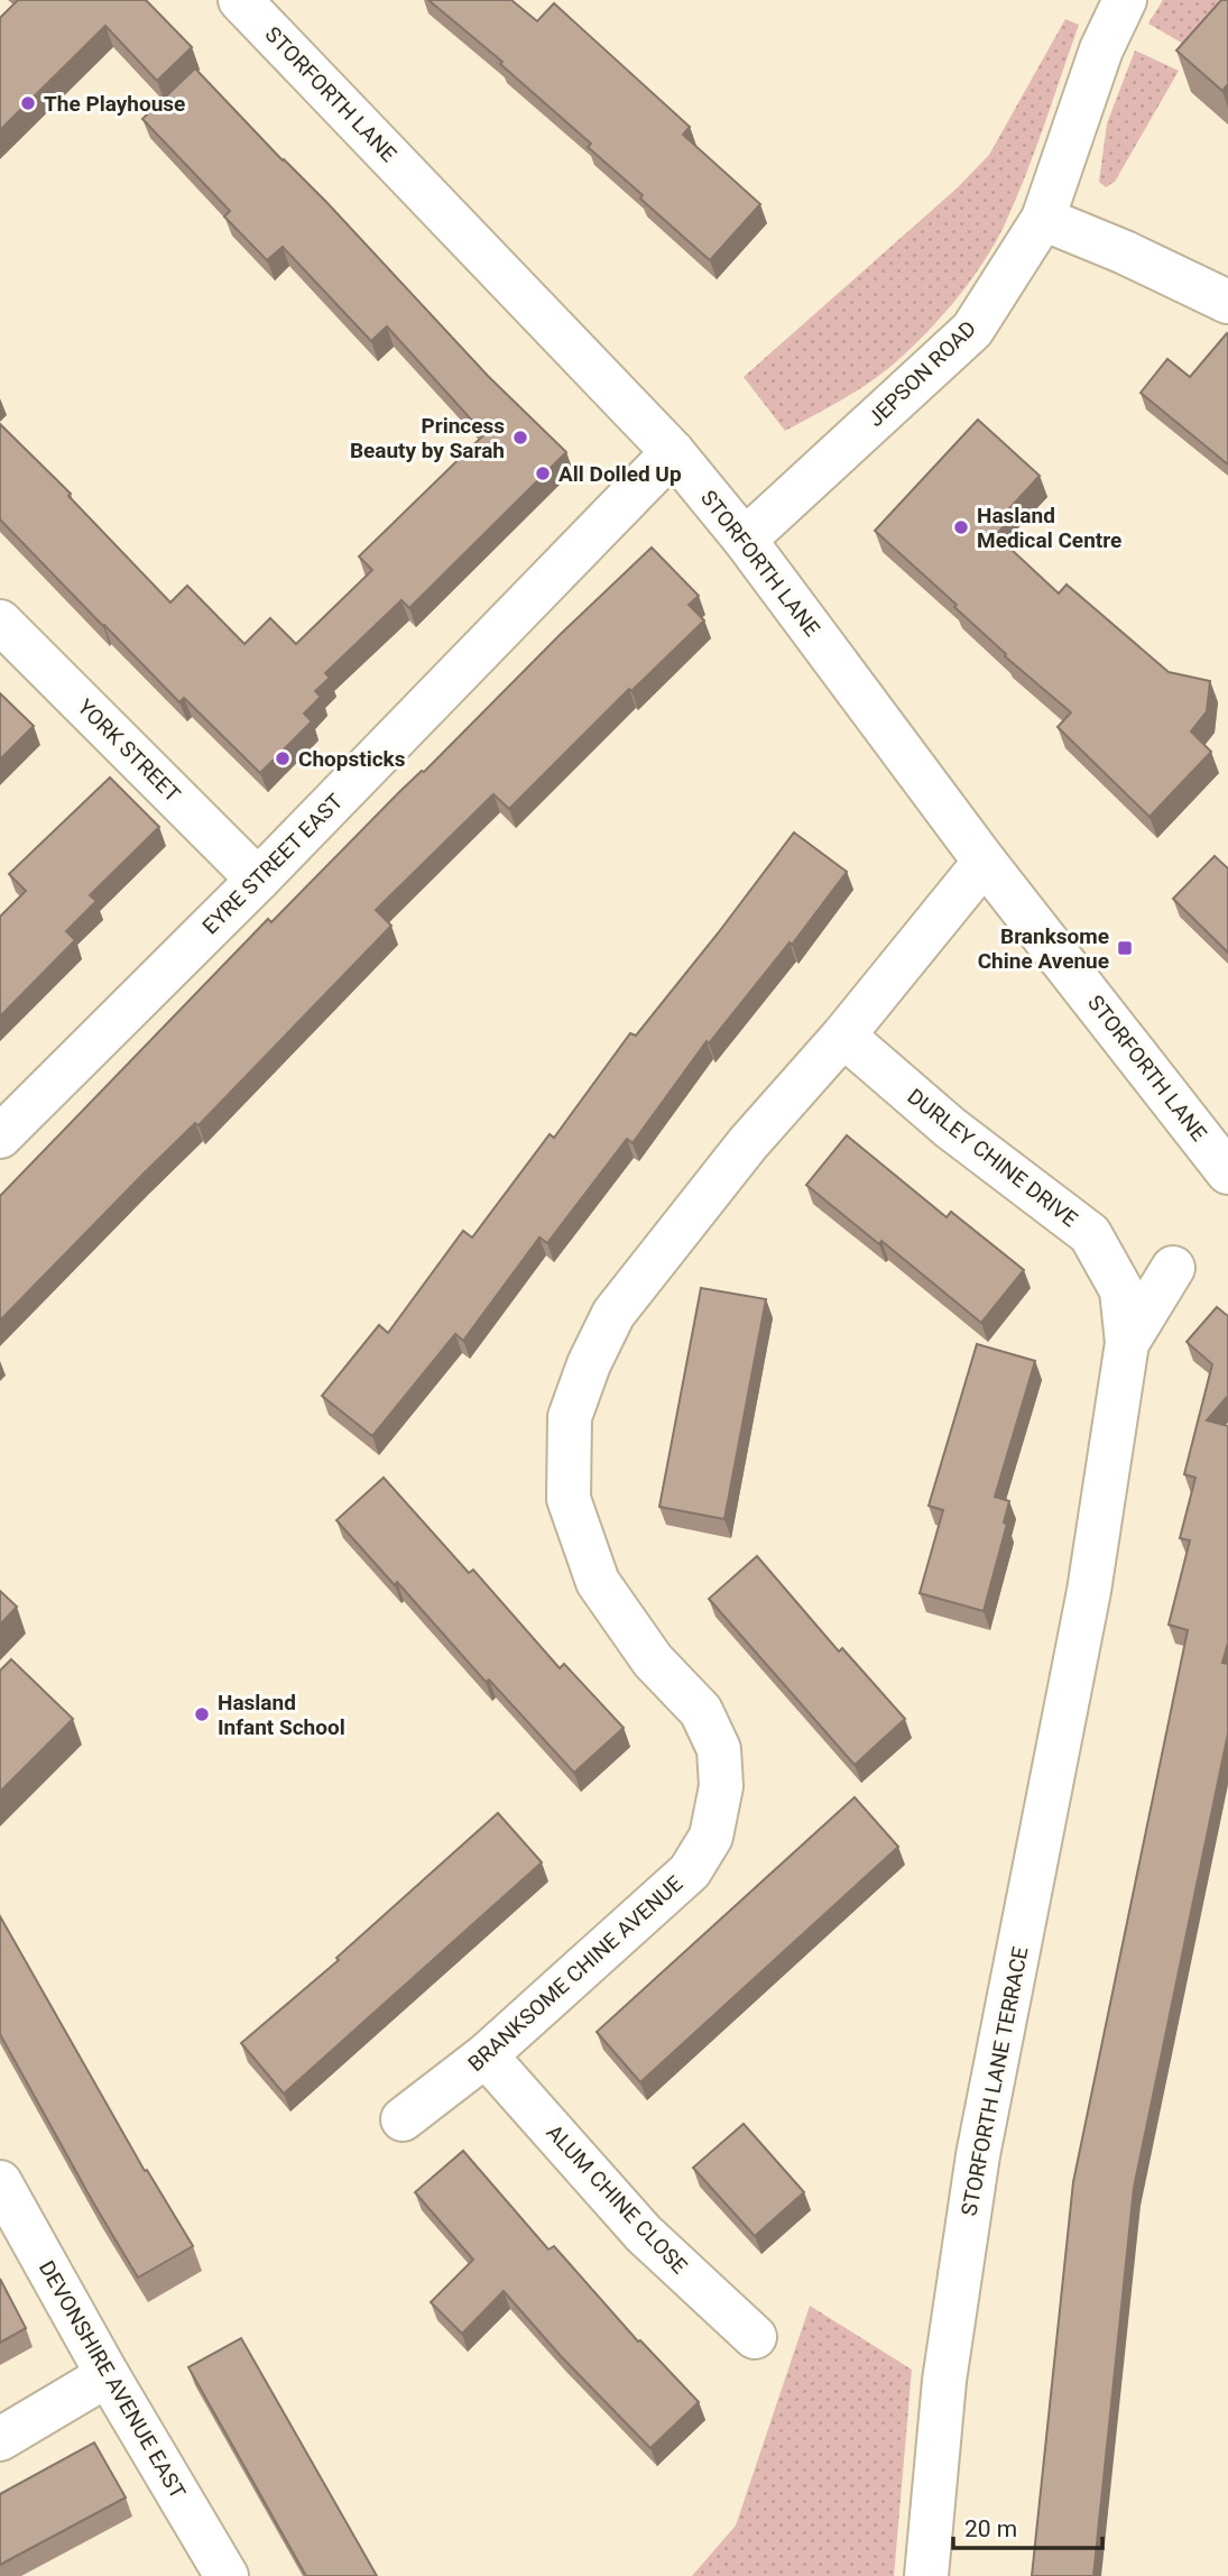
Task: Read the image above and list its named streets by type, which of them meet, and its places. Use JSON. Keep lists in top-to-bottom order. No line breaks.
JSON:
{"streets":{"street":["STORFORTH LANE","JEPSON ROAD","YORK STREET","EYRE STREET EAST","DURLEY CHINE DRIVE","BRANKSOME CHINE AVENUE","STORFORTH LANE TERRACE","ALUM CHINE CLOSE","DEVONSHIRE AVENUE EAST"]},"crossings":[["STORFORTH LANE","JEPSON ROAD"],["STORFORTH LANE","EYRE STREET EAST"],["STORFORTH LANE","BRANKSOME CHINE AVENUE"],["YORK STREET","EYRE STREET EAST"],["DURLEY CHINE DRIVE","BRANKSOME CHINE AVENUE"],["DURLEY CHINE DRIVE","STORFORTH LANE TERRACE"],["BRANKSOME CHINE AVENUE","ALUM CHINE CLOSE"]],"places":{"other":["The Playhouse","Princess Beauty by Sarah","All Dolled Up","Hasland Medical Centre","Chopsticks","Hasland Infant School"],"transit":["Branksome Chine Avenue"]},"scale_bar":"20 m"}
